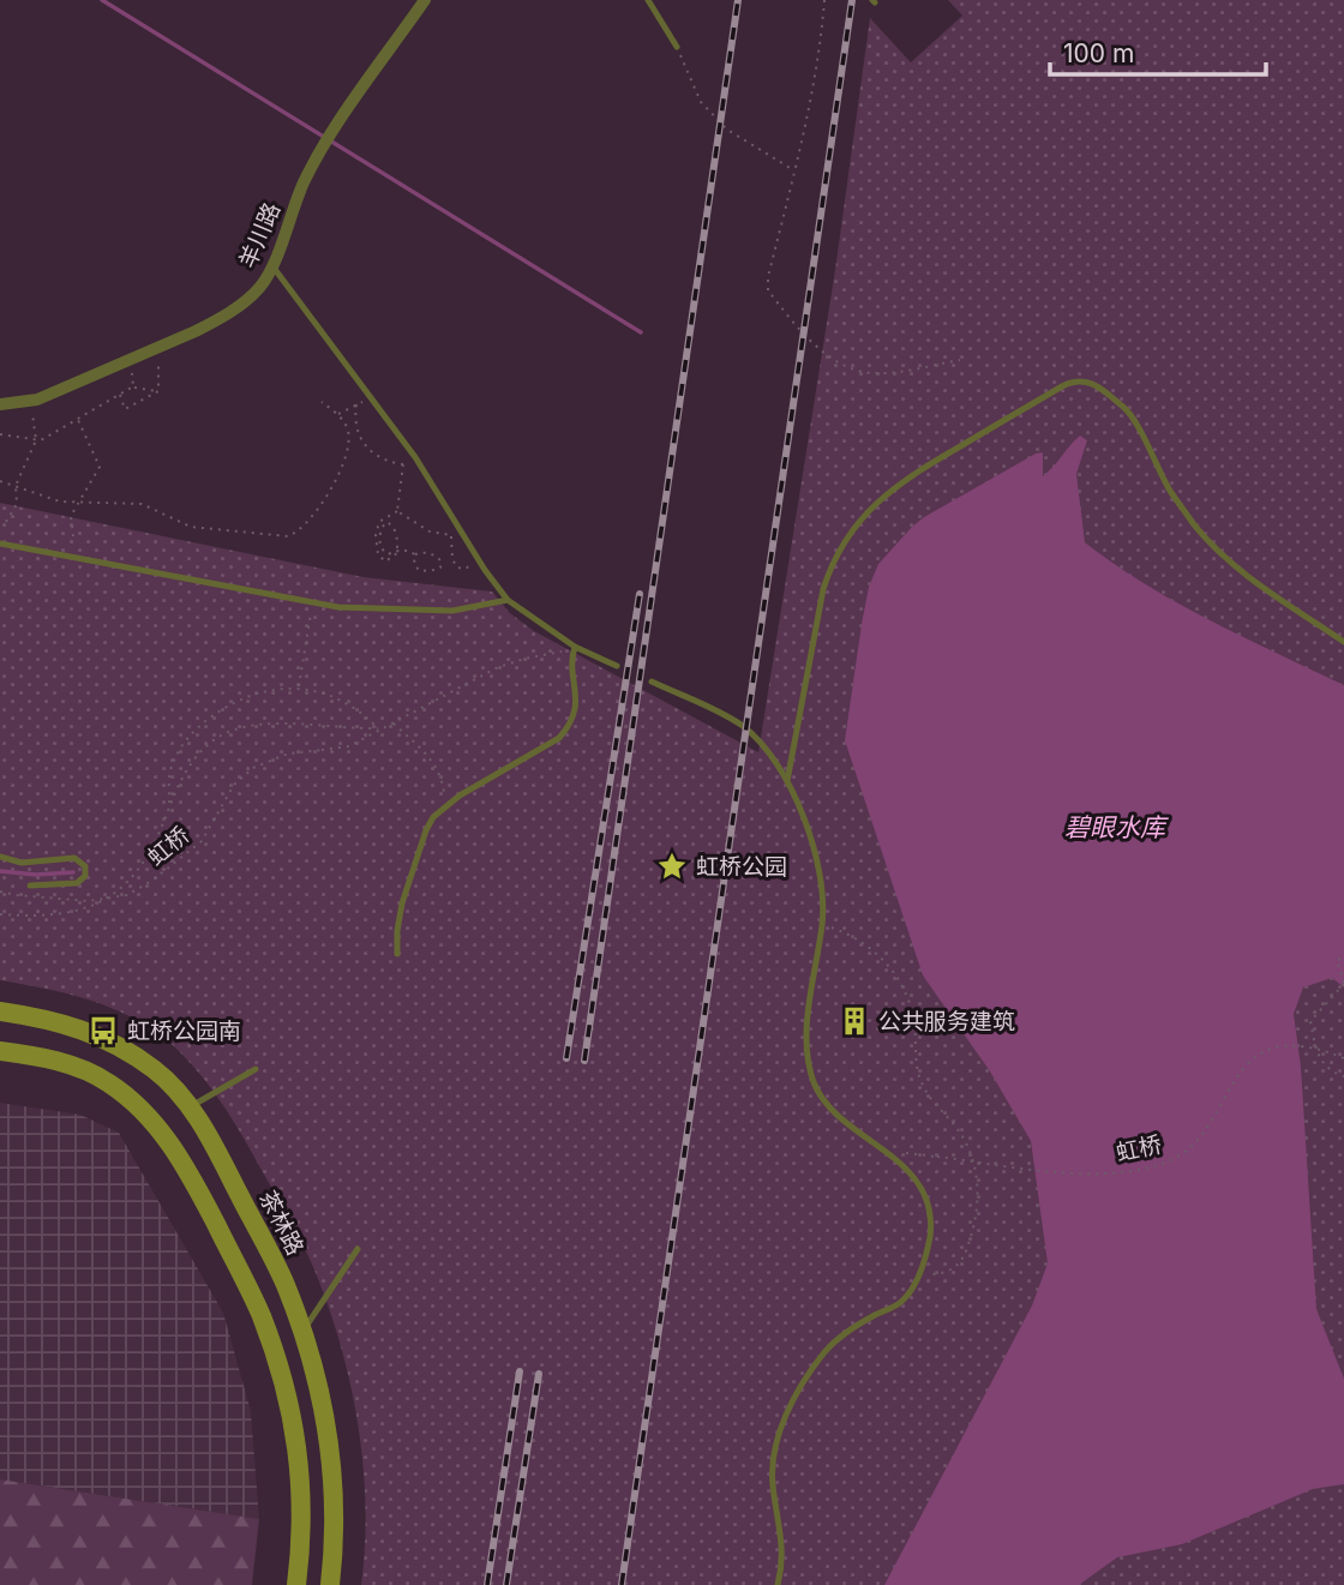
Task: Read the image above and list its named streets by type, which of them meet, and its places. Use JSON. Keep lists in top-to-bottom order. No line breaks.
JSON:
{"streets":{"street":["羊川路","茶林路"],"path":["虹桥"]},"water":["碧眼水库"],"places":{"place":["虹桥公园"],"building":["公共服务建筑"],"bus stop":["虹桥公园南"]},"scale_bar":"100 m"}
